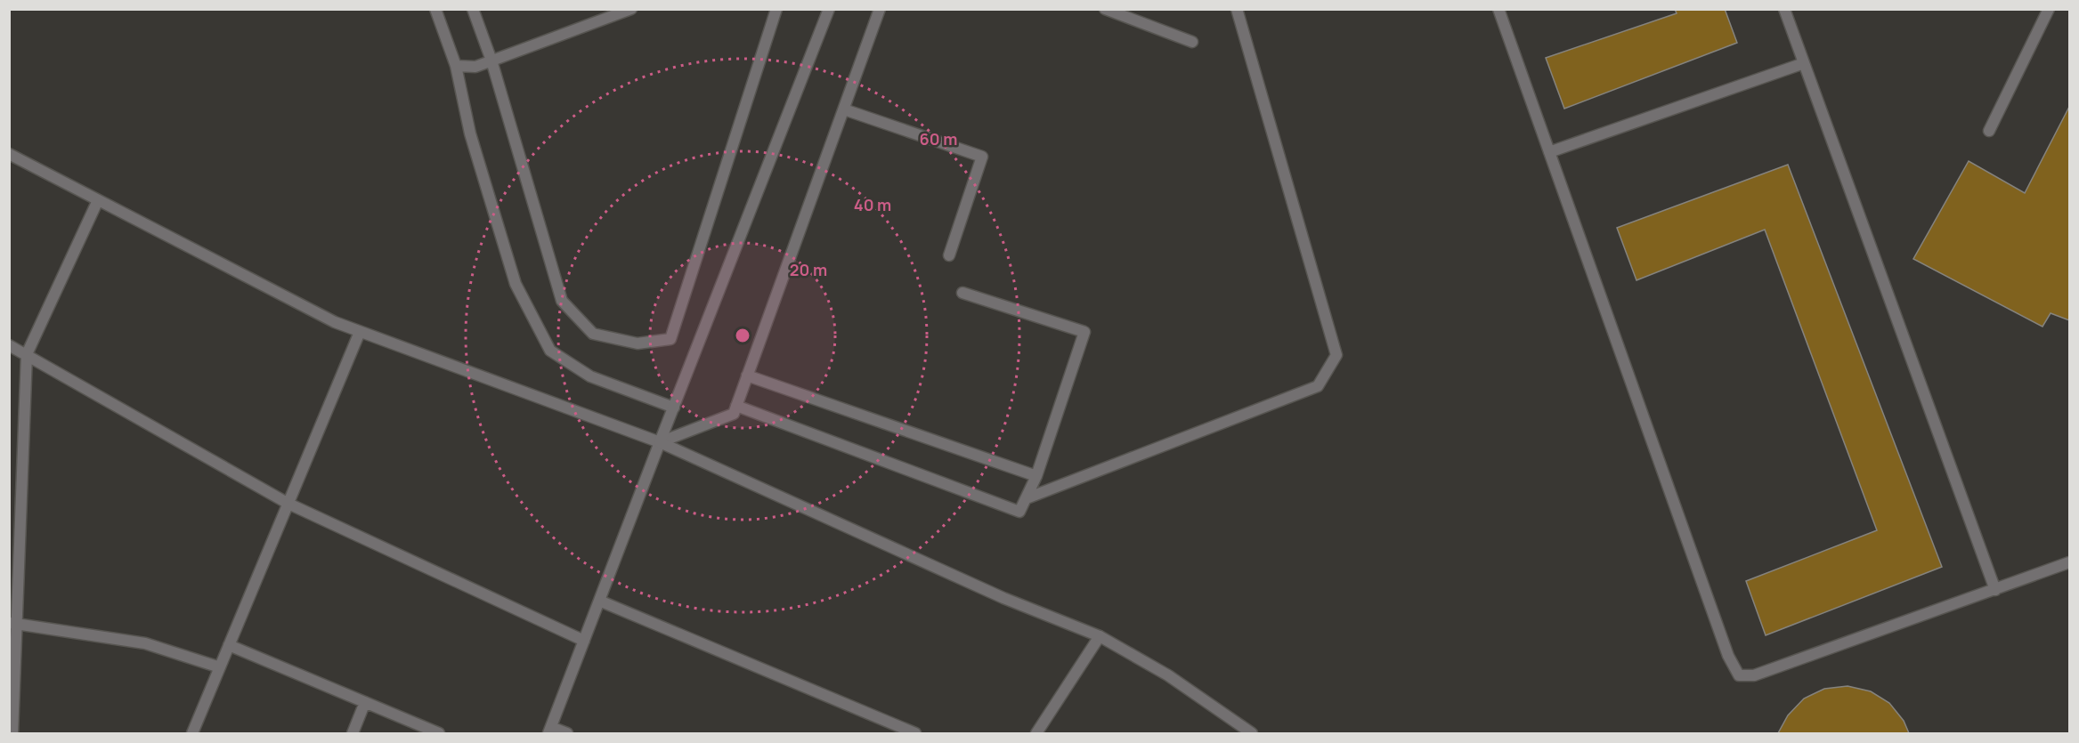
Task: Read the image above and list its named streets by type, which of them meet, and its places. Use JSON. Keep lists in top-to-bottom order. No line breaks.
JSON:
{"rings":["60 m","40 m","20 m"]}
